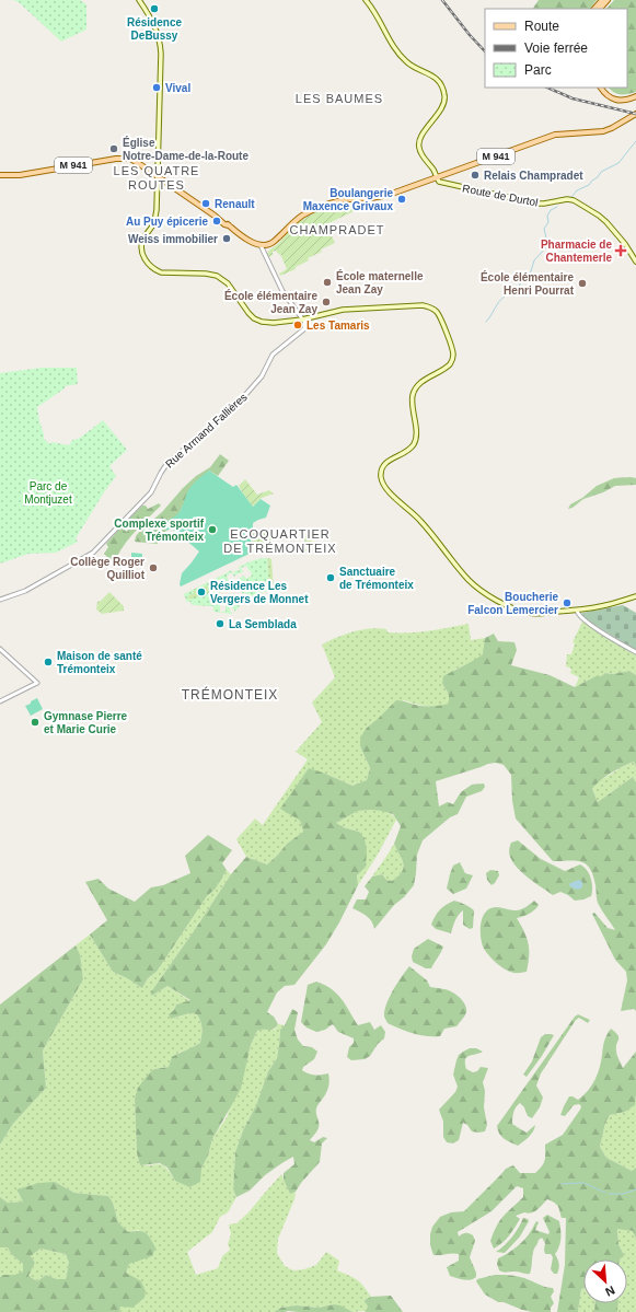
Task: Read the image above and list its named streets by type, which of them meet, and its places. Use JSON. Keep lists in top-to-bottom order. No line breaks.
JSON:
{"streets":{"main road":["M 941","Route de Durtol"],"street":["Rue Armand Fallières"]},"crossings":[["M 941","Route de Durtol"]],"districts":["LES BAUMES","LES QUATRE ROUTES","CHAMPRADET","ECOQUARTIER DE TRÉMONTEIX","TRÉMONTEIX"],"parks":["Parc de Montjuzet"],"places":{"other":["Résidence DeBussy","Vival","Église Notre-Dame-de-la-Route","Relais Champradet","Boulangerie Maxence Grivaux","Renault","Au Puy épicerie","Weiss immobilier","École maternelle Jean Zay","École élémentaire Henri Pourrat","École élémentaire Jean Zay","Les Tamaris","Complexe sportif Trémonteix","Collège Roger Quilliot","Sanctuaire de Trémonteix","Résidence Les Vergers de Monnet","Boucherie Falcon Lemercier","La Semblada","Maison de santé Trémonteix","Gymnase Pierre et Marie Curie"],"health":["Pharmacie de Chantemerle"]},"legend":["Route","Voie ferrée","Parc"],"north":"bottom right"}
